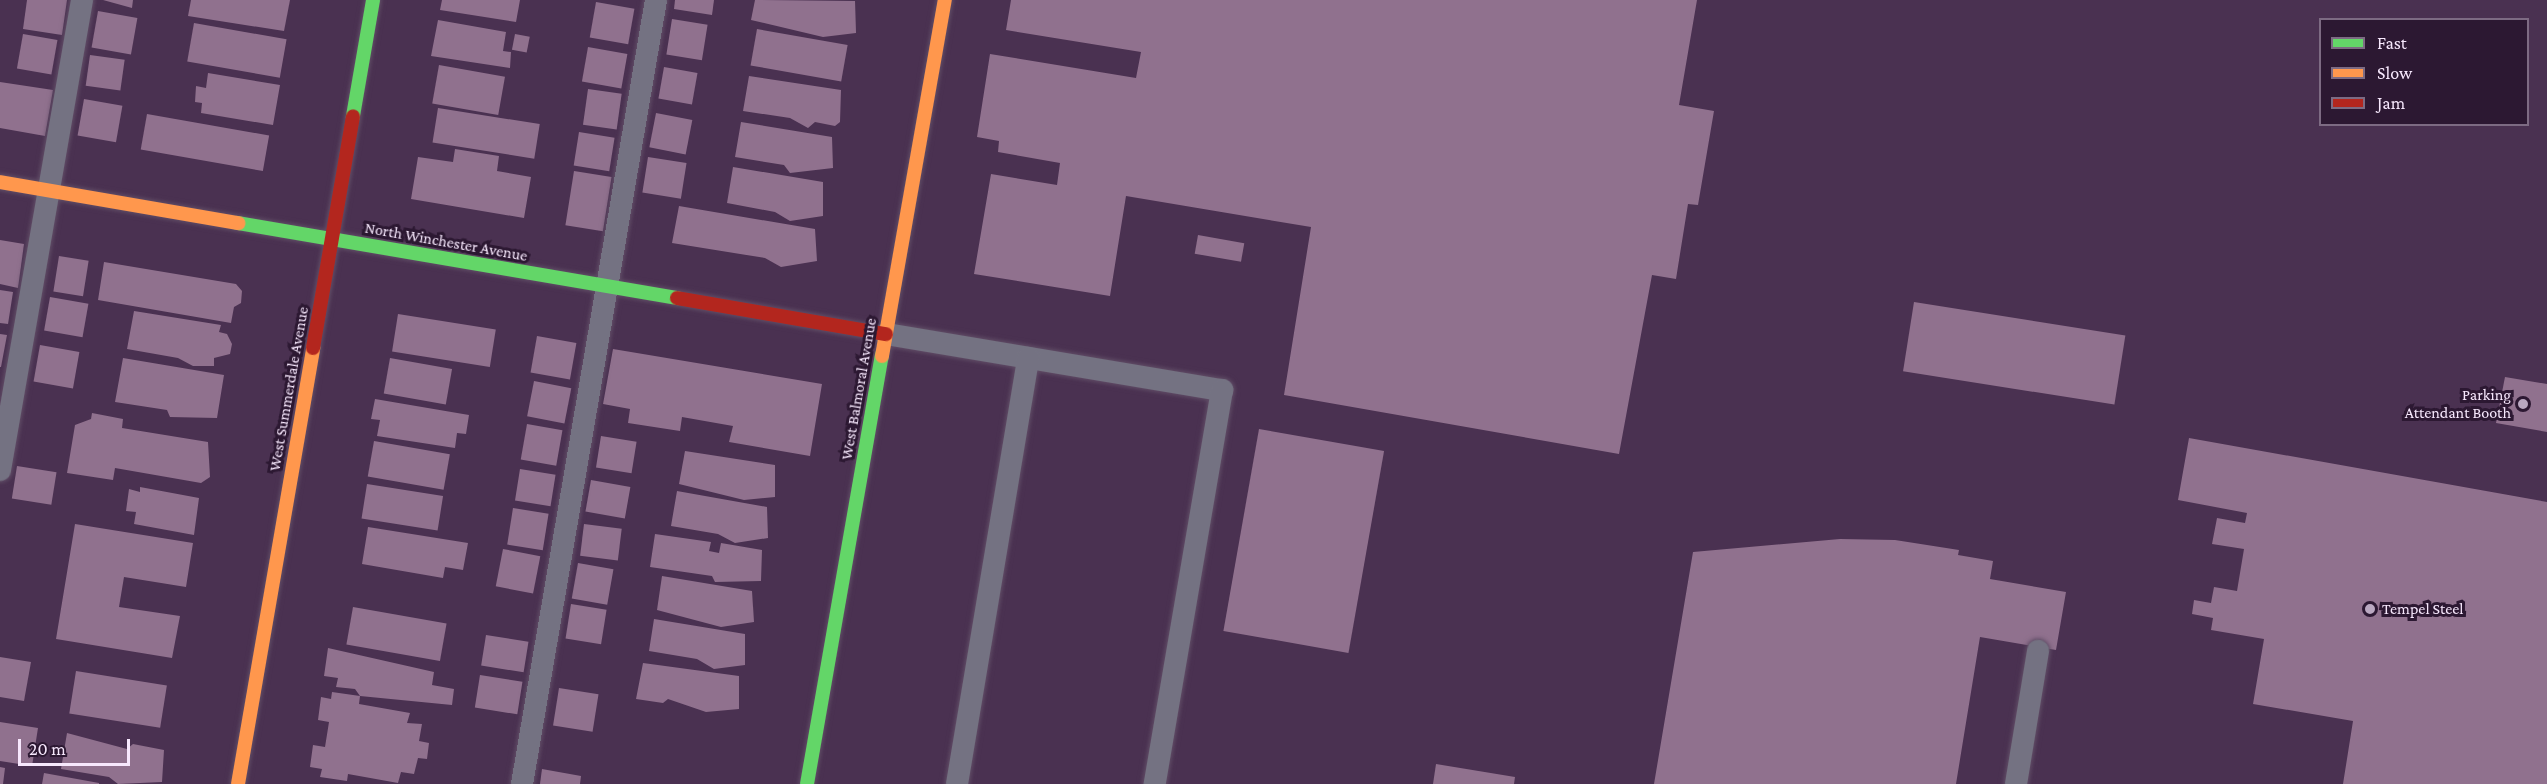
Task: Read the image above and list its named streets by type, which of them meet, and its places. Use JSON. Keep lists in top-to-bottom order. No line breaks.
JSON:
{"streets":{"street":["North Winchester Avenue","West Summerdale Avenue","West Balmoral Avenue"]},"crossings":[["North Winchester Avenue","West Summerdale Avenue"],["North Winchester Avenue","West Balmoral Avenue"]],"places":["Parking Attendant Booth","Tempel Steel"],"legend":["Fast","Slow","Jam"],"scale_bar":"20 m"}
